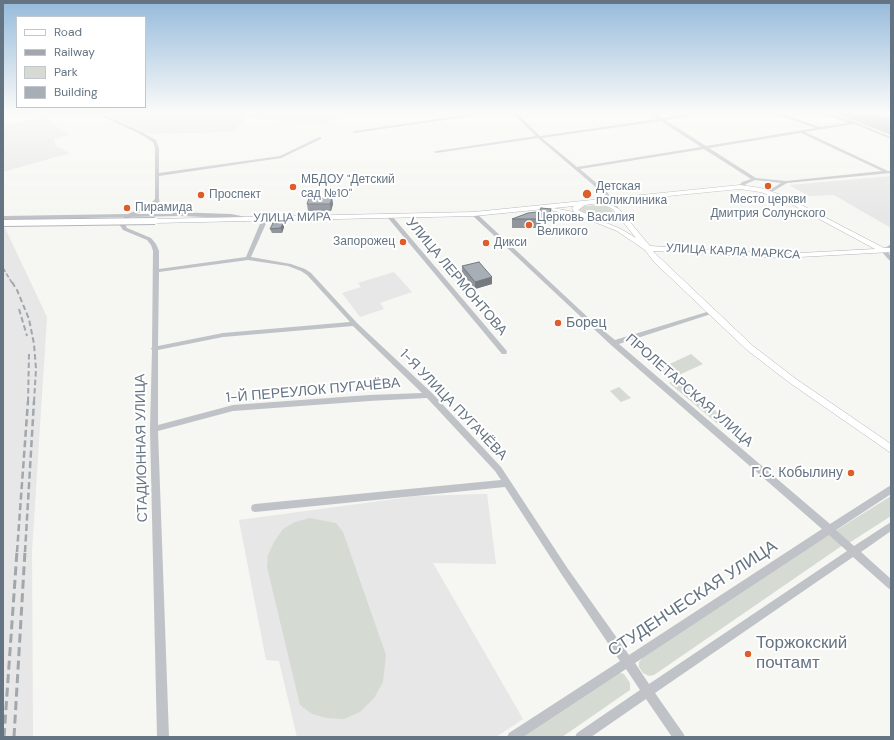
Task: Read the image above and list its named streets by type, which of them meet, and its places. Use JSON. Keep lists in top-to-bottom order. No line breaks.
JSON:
{"streets":{"main road":["УЛИЦА МИРА","УЛИЦА КАРЛА МАРКСА"],"street":["УЛИЦА ЛЕРМОНТОВА","1-Й ПЕРЕУЛОК ПУГАЧЁВА","ПРОЛЕТАРСКАЯ УЛИЦА","1-Я УЛИЦА ПУГАЧЁВА","СТАДИОННАЯ УЛИЦА","СТУДЕНЧЕСКАЯ УЛИЦА"]},"crossings":[["УЛИЦА МИРА","УЛИЦА ЛЕРМОНТОВА"],["УЛИЦА МИРА","ПРОЛЕТАРСКАЯ УЛИЦА"],["1-Й ПЕРЕУЛОК ПУГАЧЁВА","1-Я УЛИЦА ПУГАЧЁВА"],["1-Й ПЕРЕУЛОК ПУГАЧЁВА","СТАДИОННАЯ УЛИЦА"],["ПРОЛЕТАРСКАЯ УЛИЦА","СТУДЕНЧЕСКАЯ УЛИЦА"],["1-Я УЛИЦА ПУГАЧЁВА","СТАДИОННАЯ УЛИЦА"],["1-Я УЛИЦА ПУГАЧЁВА","СТУДЕНЧЕСКАЯ УЛИЦА"]],"places":["Место церкви Дмитрия Солунского","МБДОУ \"Детский сад №10\"","Детская поликлиника","Проспект","Пирамида","Церковь Василия Великого","Запорожец","Дикси","Борец","Г.С. Кобылину","Торжокский почтамт"],"legend":["Road","Railway","Park","Building"]}
